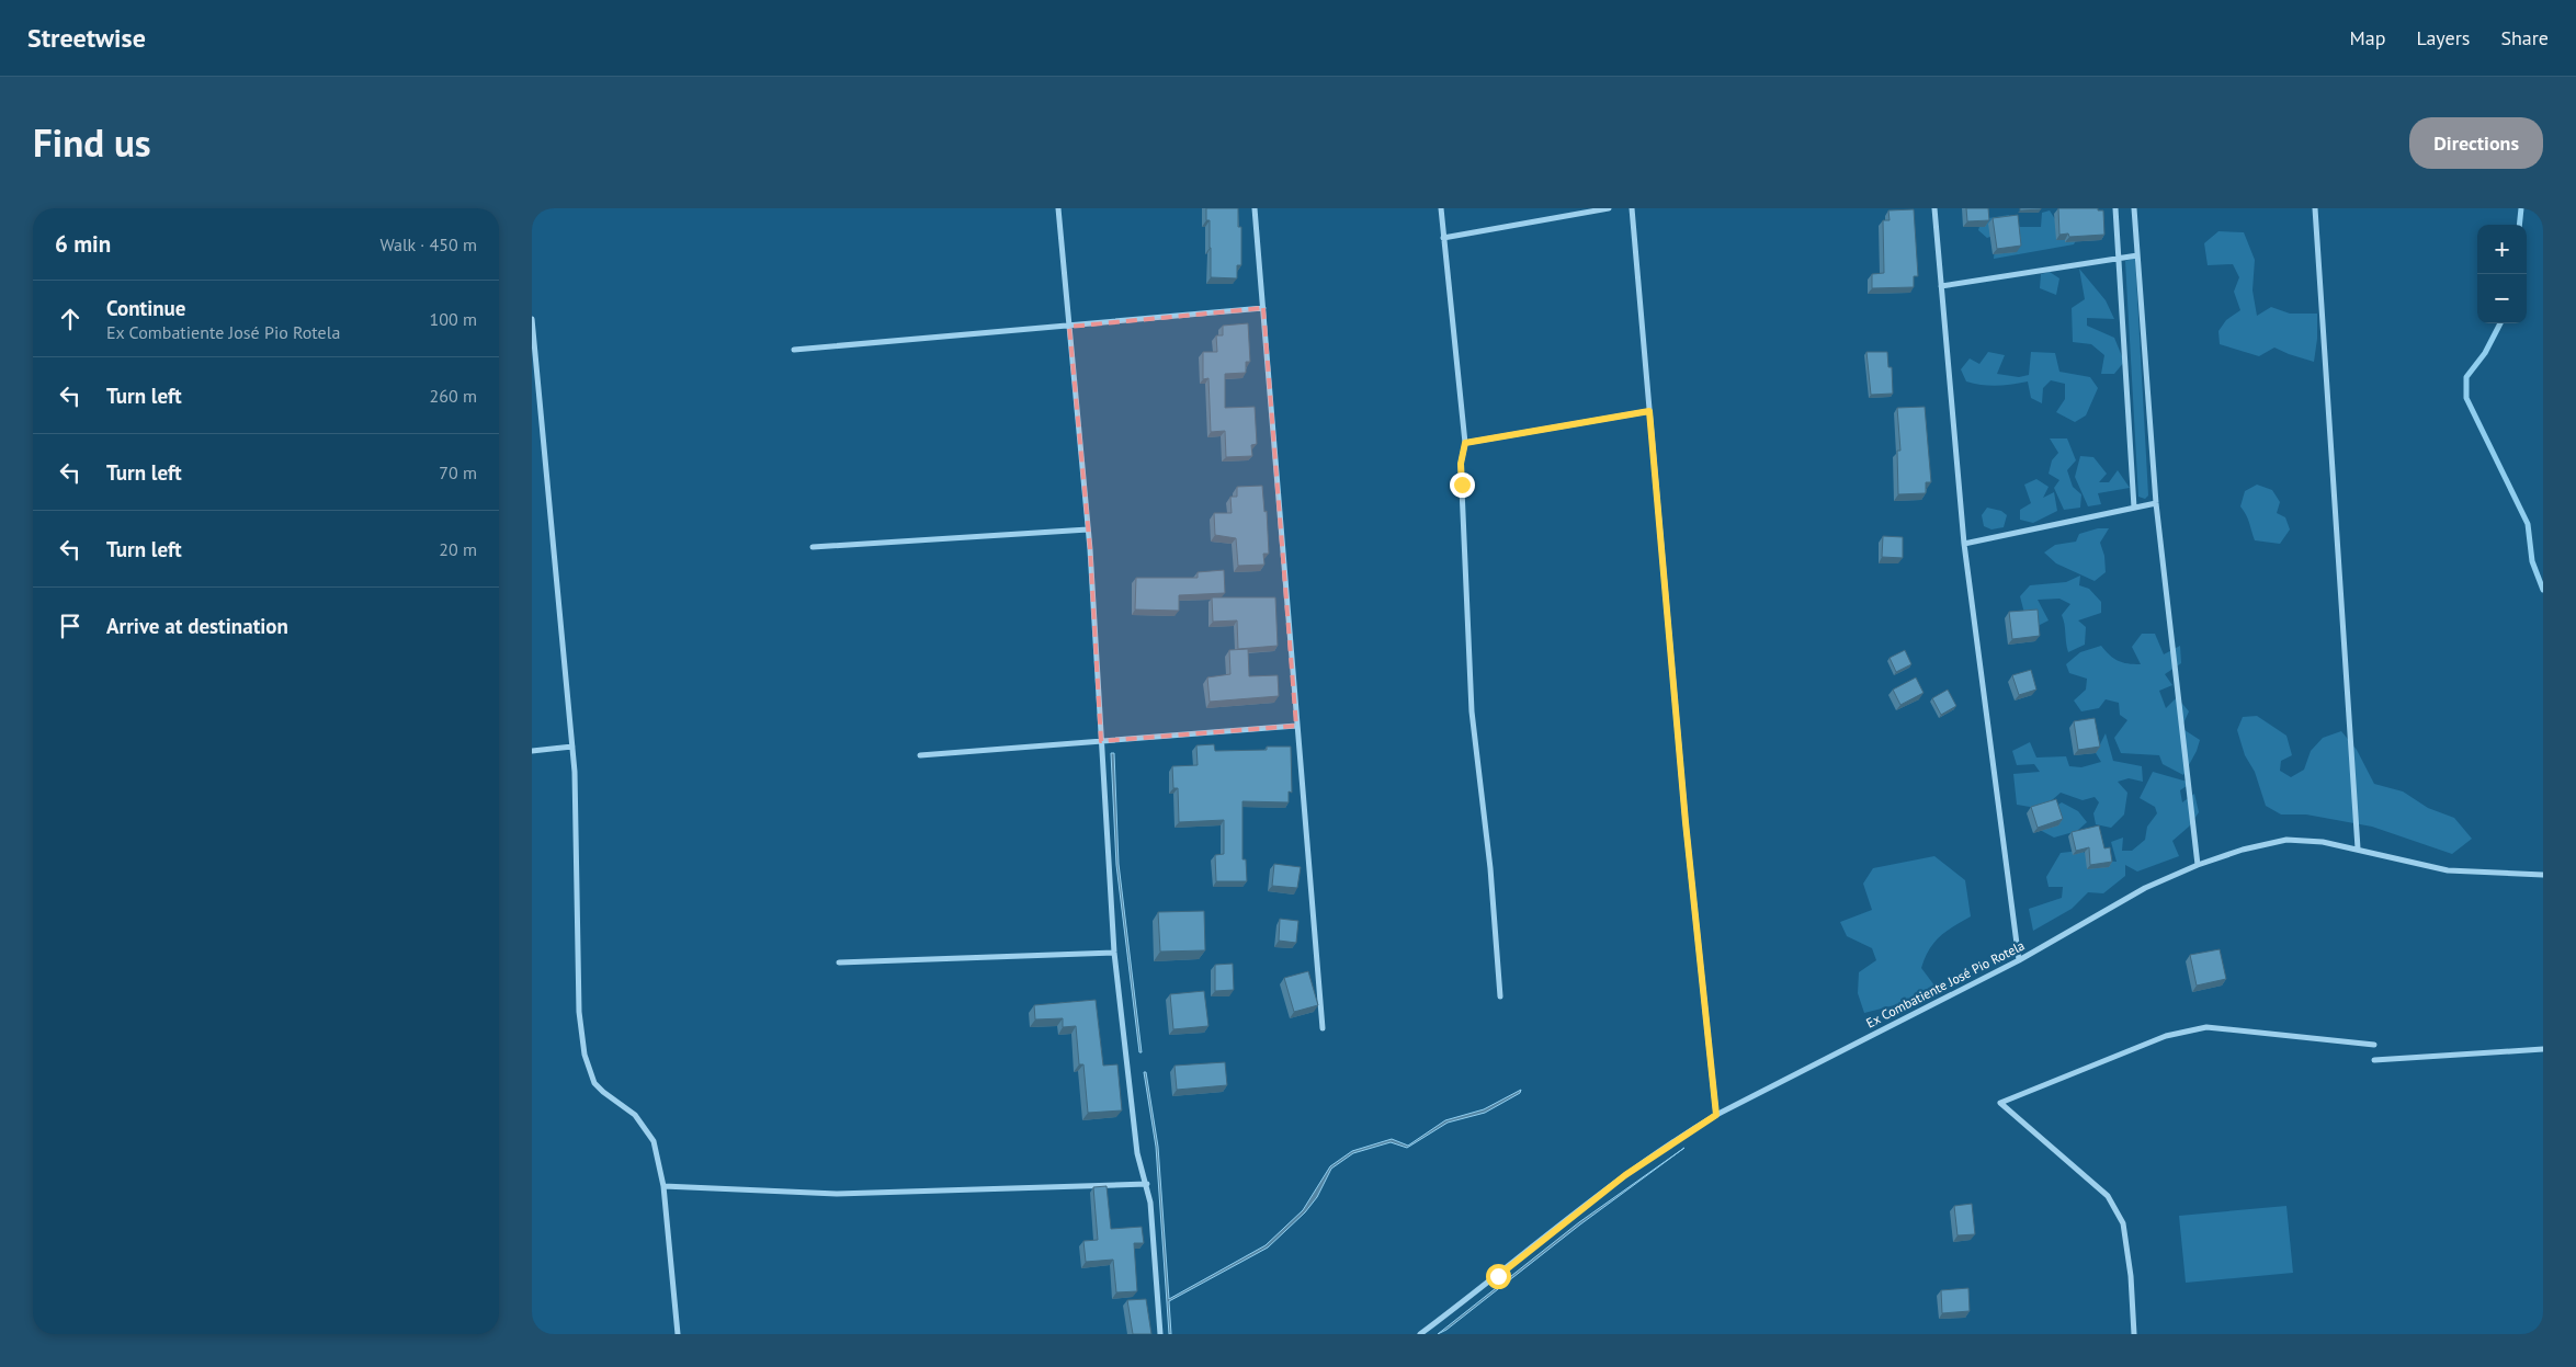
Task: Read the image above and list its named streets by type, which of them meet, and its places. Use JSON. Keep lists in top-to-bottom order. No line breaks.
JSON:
{"streets":{"street":["Ex Combatiente José Pio Rotela"]},"page":{"header":"Streetwise","nav":["Map","Layers","Share"],"title":"Find us","buttons":"Directions","heading":["6 min","Walk · 450 m"],"map_buttons":["+","−"],"list":[["Continue","Ex Combatiente José Pio Rotela","100 m"],["Turn left","260 m"],["Turn left","70 m"],["Turn left","20 m"],"Arrive at destination"]}}
